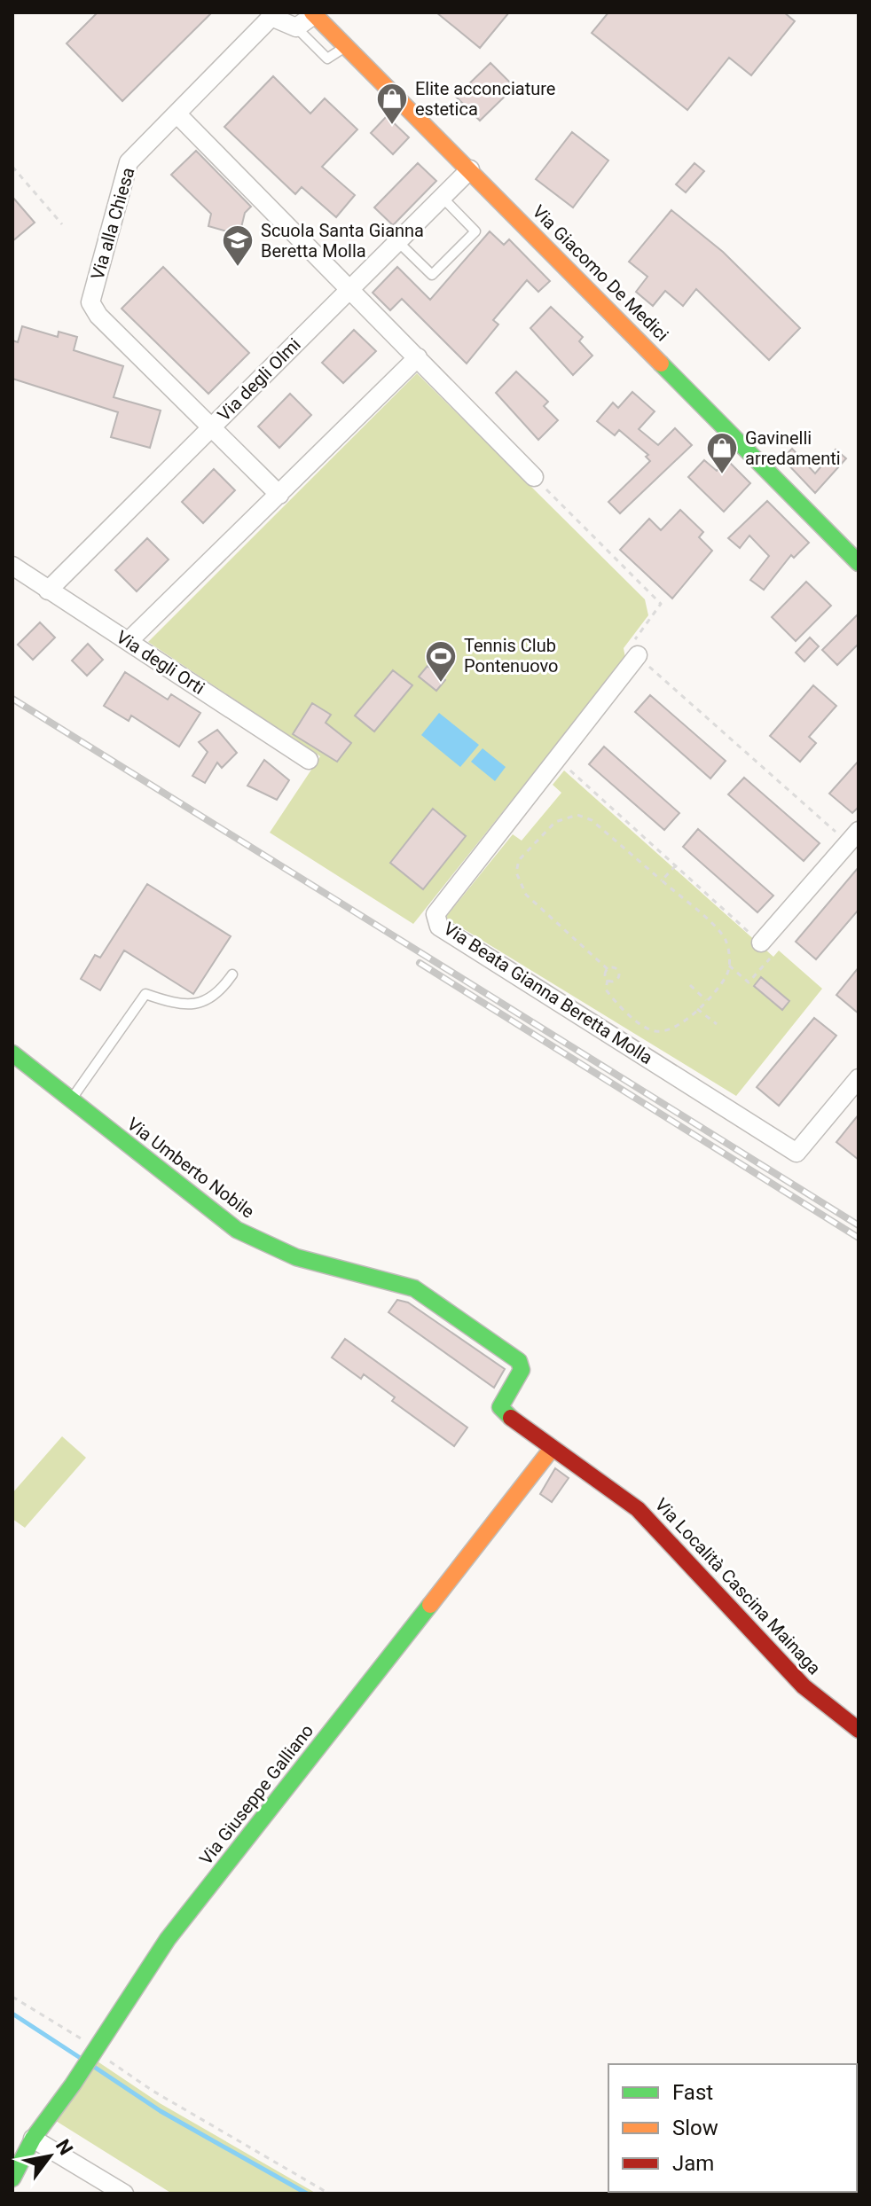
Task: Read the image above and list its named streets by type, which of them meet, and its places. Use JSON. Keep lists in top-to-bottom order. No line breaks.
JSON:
{"streets":{"street":["Via alla Chiesa","Via Giacomo De Medici","Via degli Olmi","Via degli Orti","Via Beata Gianna Beretta Molla","Via Umberto Nobile","Via Località Cascina Mainaga","Via Giuseppe Galliano"]},"crossings":[["Via alla Chiesa","Via degli Olmi"],["Via Giacomo De Medici","Via degli Olmi"],["Via degli Olmi","Via degli Orti"],["Via Umberto Nobile","Via Località Cascina Mainaga"],["Via Umberto Nobile","Via Giuseppe Galliano"],["Via Località Cascina Mainaga","Via Giuseppe Galliano"]],"places":{"shop":["Elite acconciature estetica","Gavinelli arredamenti"],"school or university":["Scuola Santa Gianna Beretta Molla"],"sports":["Tennis Club Pontenuovo"]},"legend":["Fast","Slow","Jam"],"north":"top right"}
